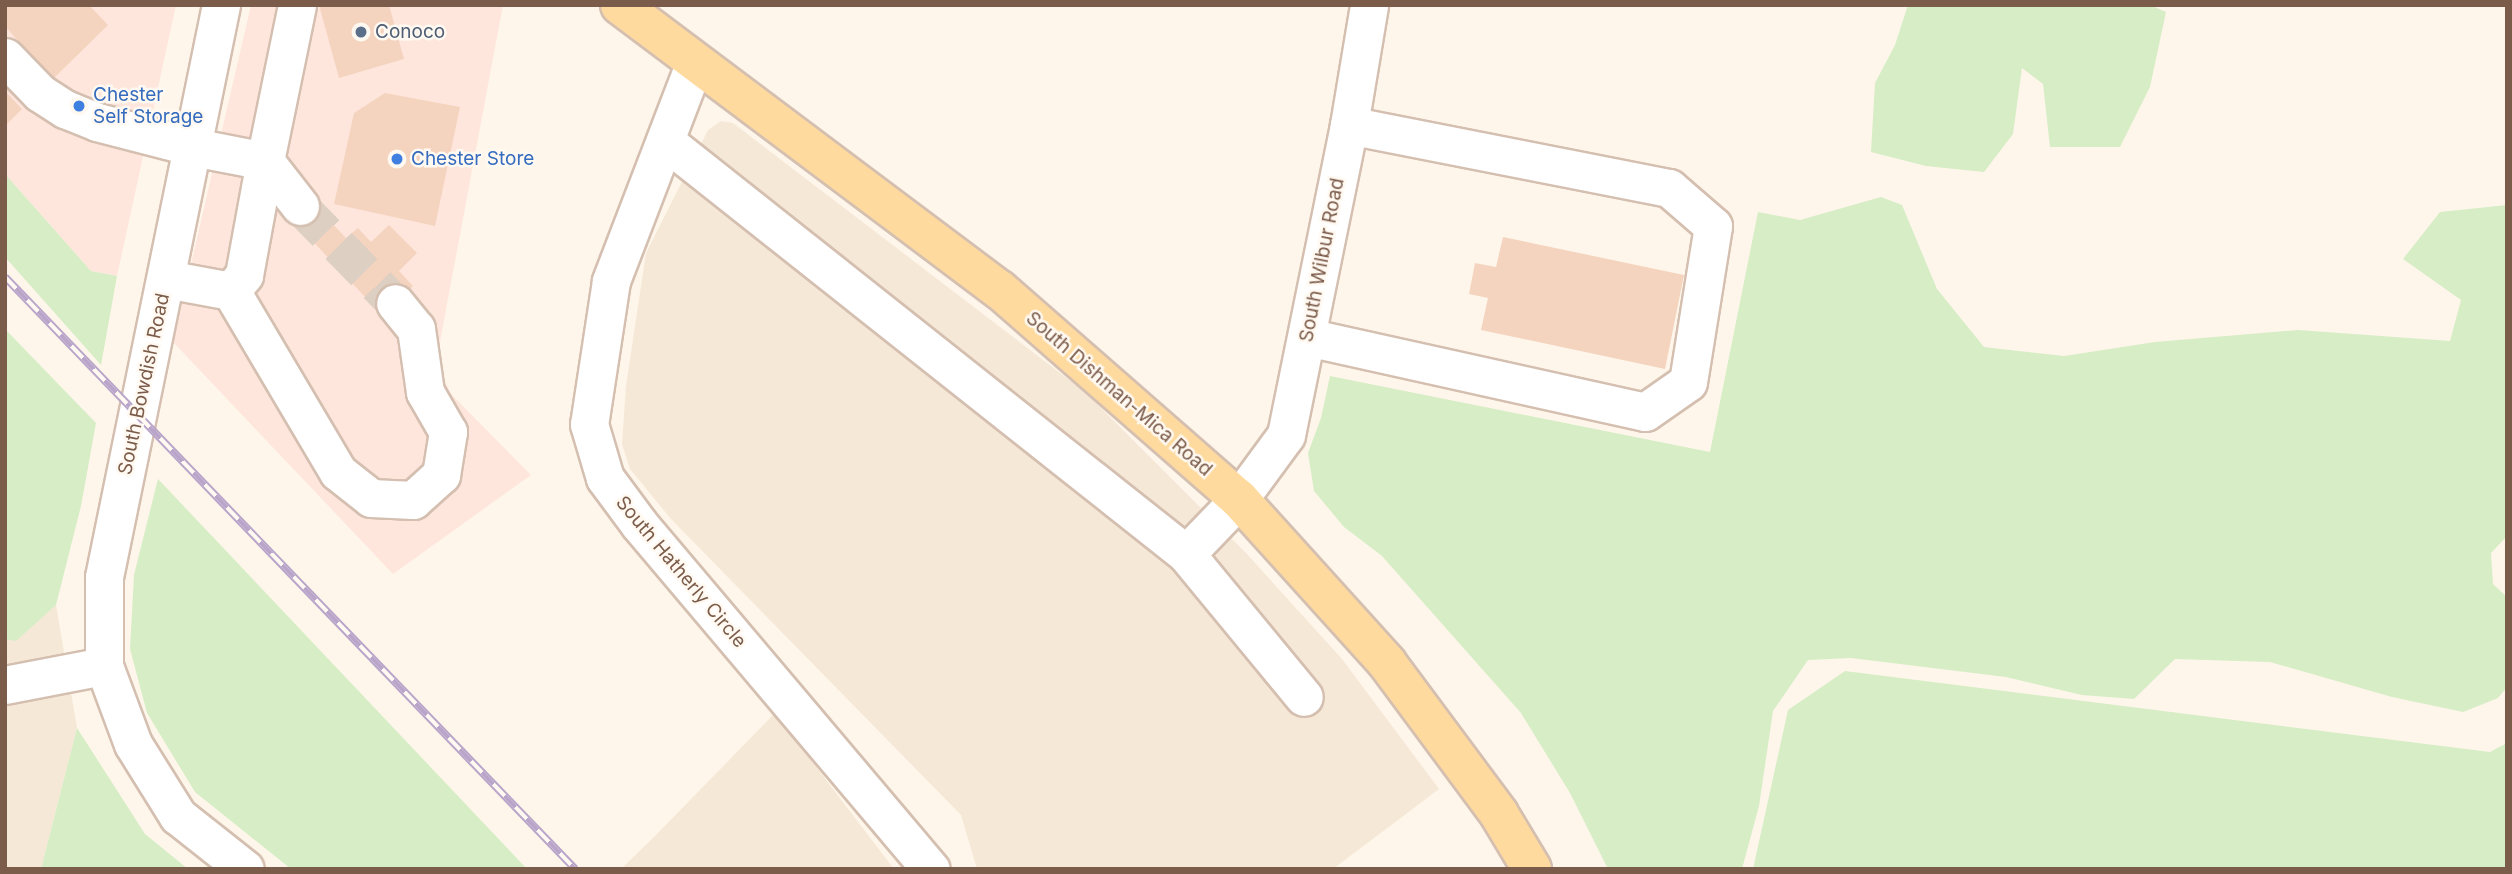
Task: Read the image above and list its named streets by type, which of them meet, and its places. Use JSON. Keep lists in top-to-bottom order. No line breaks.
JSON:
{"streets":{"main road":["South Dishman-Mica Road"],"street":["South Wilbur Road","South Bowdish Road","South Hatherly Circle"]},"crossings":[["South Wilbur Road","South Dishman-Mica Road"],["South Dishman-Mica Road","South Hatherly Circle"]],"places":["Conoco","Chester Self Storage","Chester Store"]}
